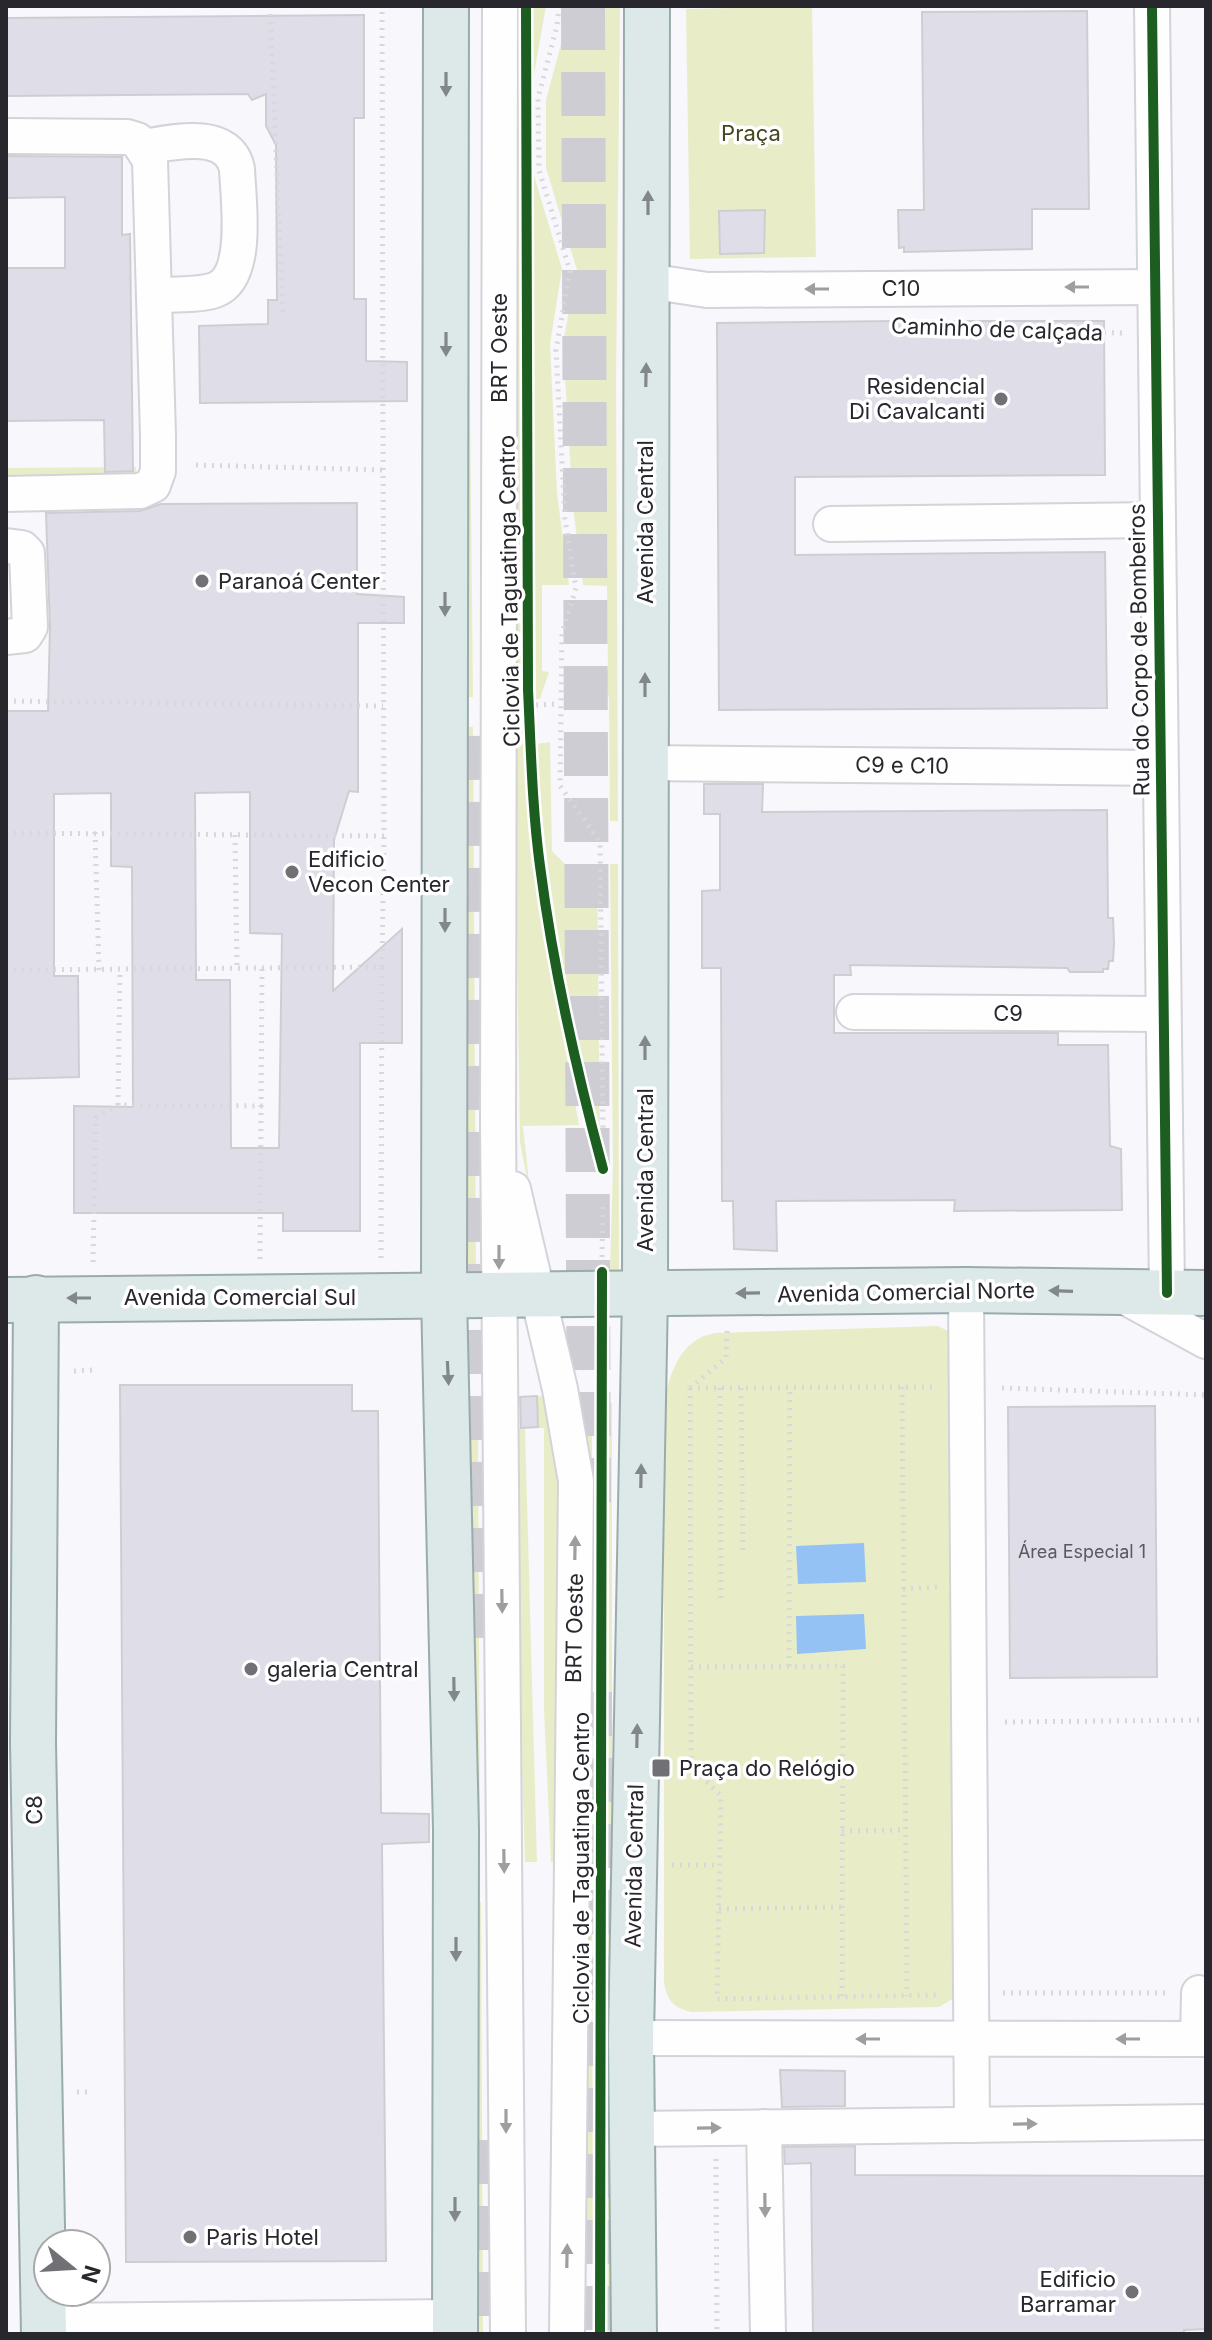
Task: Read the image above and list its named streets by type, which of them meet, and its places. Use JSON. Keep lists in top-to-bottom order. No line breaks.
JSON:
{"streets":{"main road":["Avenida Central","Avenida Comercial Norte","Avenida Comercial Sul","C8"],"street":["C10","BRT Oeste","Rua do Corpo de Bombeiros","C9 e C10","C9"],"path":["Caminho de calçada"],"cycle path":["Ciclovia de Taguatinga Centro"]},"crossings":[["C10","Avenida Central"],["C10","Rua do Corpo de Bombeiros"],["BRT Oeste","Avenida Comercial Norte"],["BRT Oeste","Avenida Comercial Sul"],["Avenida Central","C9 e C10"],["Avenida Central","Avenida Comercial Norte"],["Rua do Corpo de Bombeiros","C9 e C10"],["Rua do Corpo de Bombeiros","C9"],["Rua do Corpo de Bombeiros","Avenida Comercial Norte"],["Avenida Comercial Norte","Avenida Comercial Sul"],["Avenida Comercial Sul","C8"]],"one_way":["Avenida Comercial Norte","Avenida Comercial Sul"],"parks":["Praça"],"places":{"other":["Residencial Di Cavalcanti","Paranoá Center","Edificio Vecon Center","galeria Central","Paris Hotel","Edificio Barramar"],"transit":["Praça do Relógio"]},"house_numbers":["Área Especial 1"],"north":"right"}
